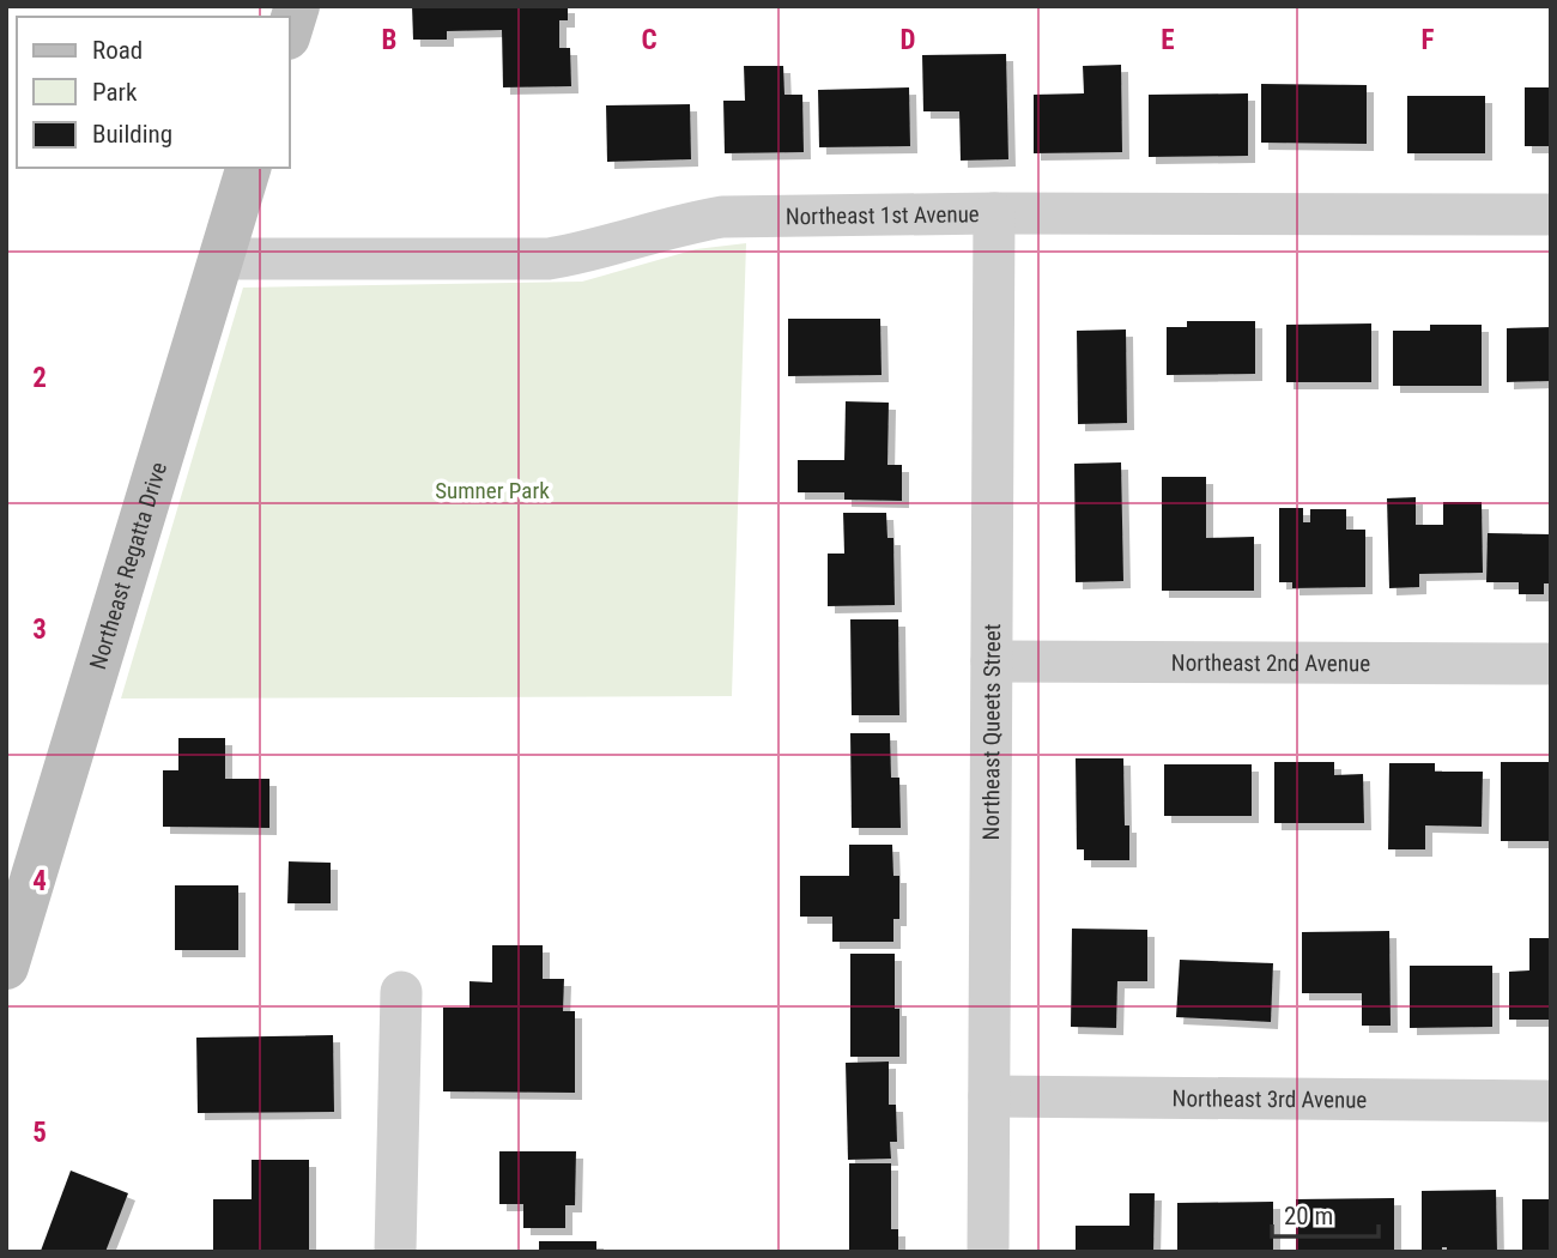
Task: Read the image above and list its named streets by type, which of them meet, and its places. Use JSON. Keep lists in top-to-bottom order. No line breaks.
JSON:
{"streets":{"main road":["Northeast Regatta Drive"],"street":["Northeast 1st Avenue","Northeast 2nd Avenue","Northeast Queets Street","Northeast 3rd Avenue"]},"crossings":[["Northeast 1st Avenue","Northeast Regatta Drive"],["Northeast 1st Avenue","Northeast Queets Street"],["Northeast 2nd Avenue","Northeast Queets Street"],["Northeast Queets Street","Northeast 3rd Avenue"]],"parks":["Sumner Park"],"legend":["Road","Park","Building"],"scale_bar":"20 m","grid":{"columns":["B","C","D","E","F"],"rows":["2","3","4","5"]}}
